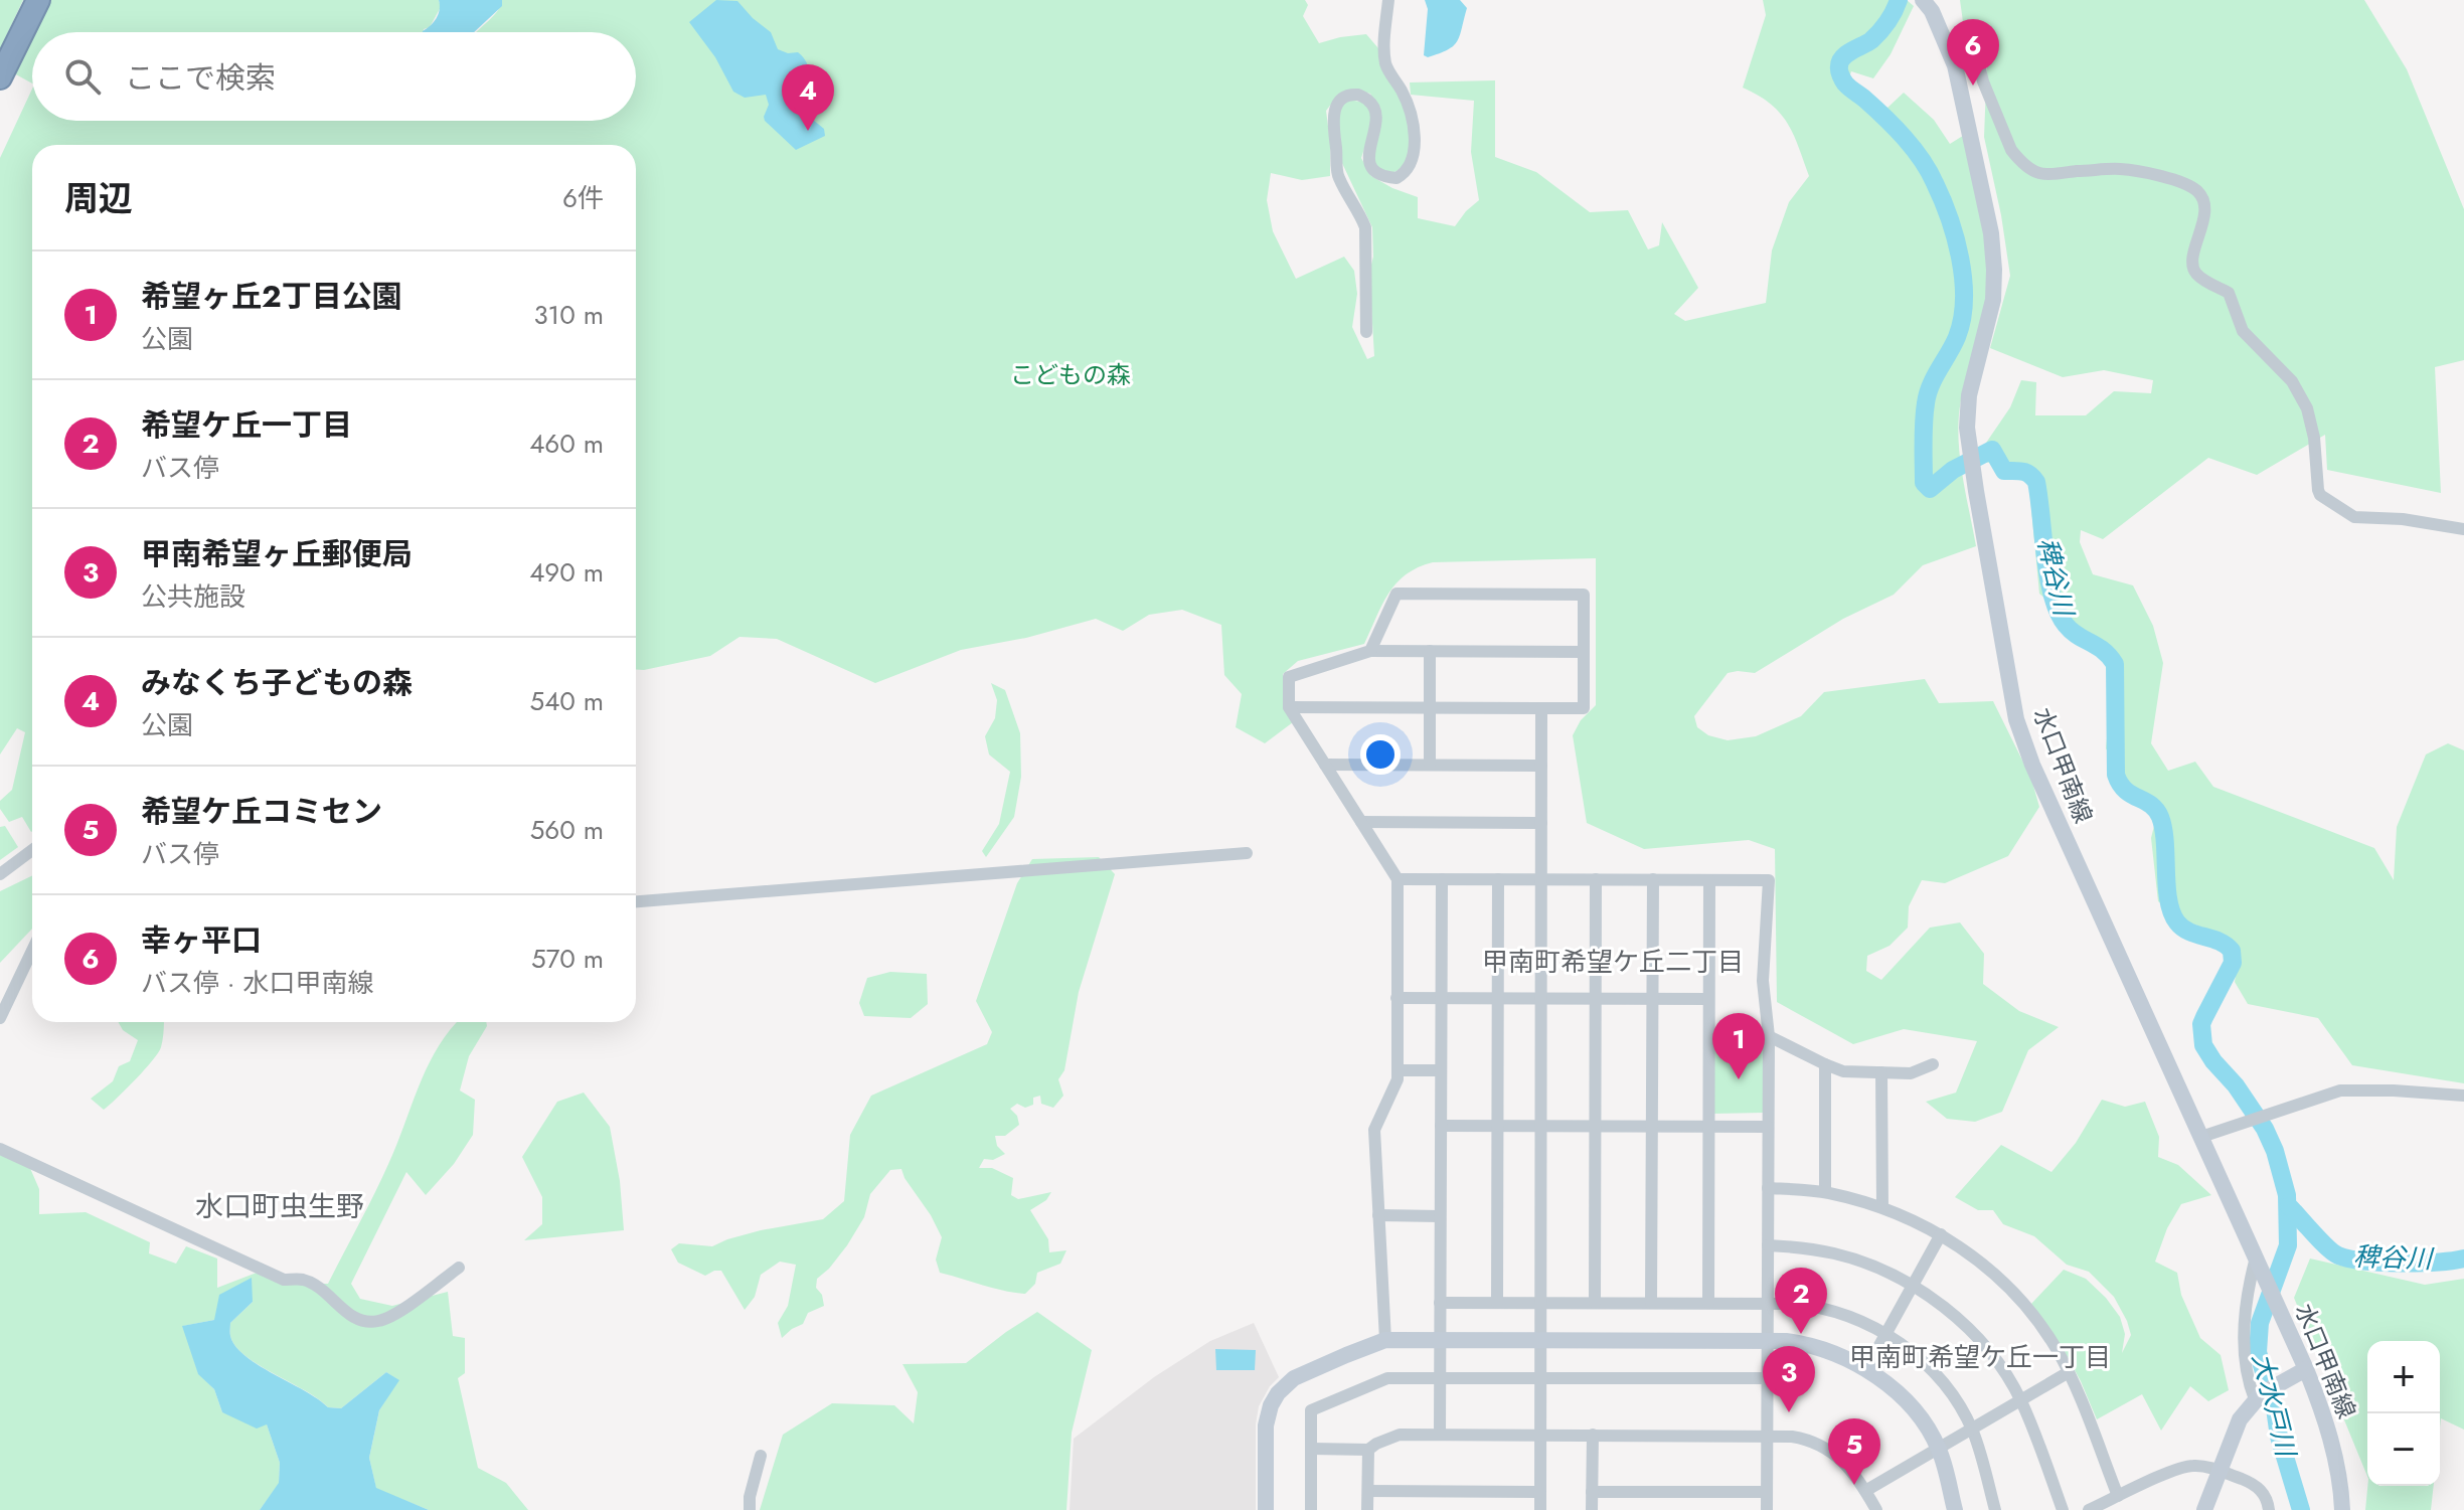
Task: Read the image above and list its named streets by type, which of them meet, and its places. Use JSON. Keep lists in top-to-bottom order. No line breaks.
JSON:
{"streets":{"main road":["水口甲南線"]},"districts":["甲南町希望ケ丘二丁目","水口町虫生野","甲南町希望ケ丘一丁目"],"water":["稗谷川","大水戸川"],"parks":["こどもの森"],"page":{"pins":["6","4","1","2","3","5"],"search":"ここで検索","heading":["周辺","6件"],"list":[{"mark":"1","name":"希望ヶ丘2丁目公園","note":"公園","value":"310 m"},{"mark":"2","name":"希望ケ丘一丁目","note":"バス停","value":"460 m"},{"mark":"3","name":"甲南希望ヶ丘郵便局","note":"公共施設","value":"490 m"},{"mark":"4","name":"みなくち子どもの森","note":"公園","value":"540 m"},{"mark":"5","name":"希望ケ丘コミセン","note":"バス停","value":"560 m"},{"mark":"6","name":"幸ヶ平口","note":"バス停 · 水口甲南線","value":"570 m"}],"map_buttons":["+","−"]}}
